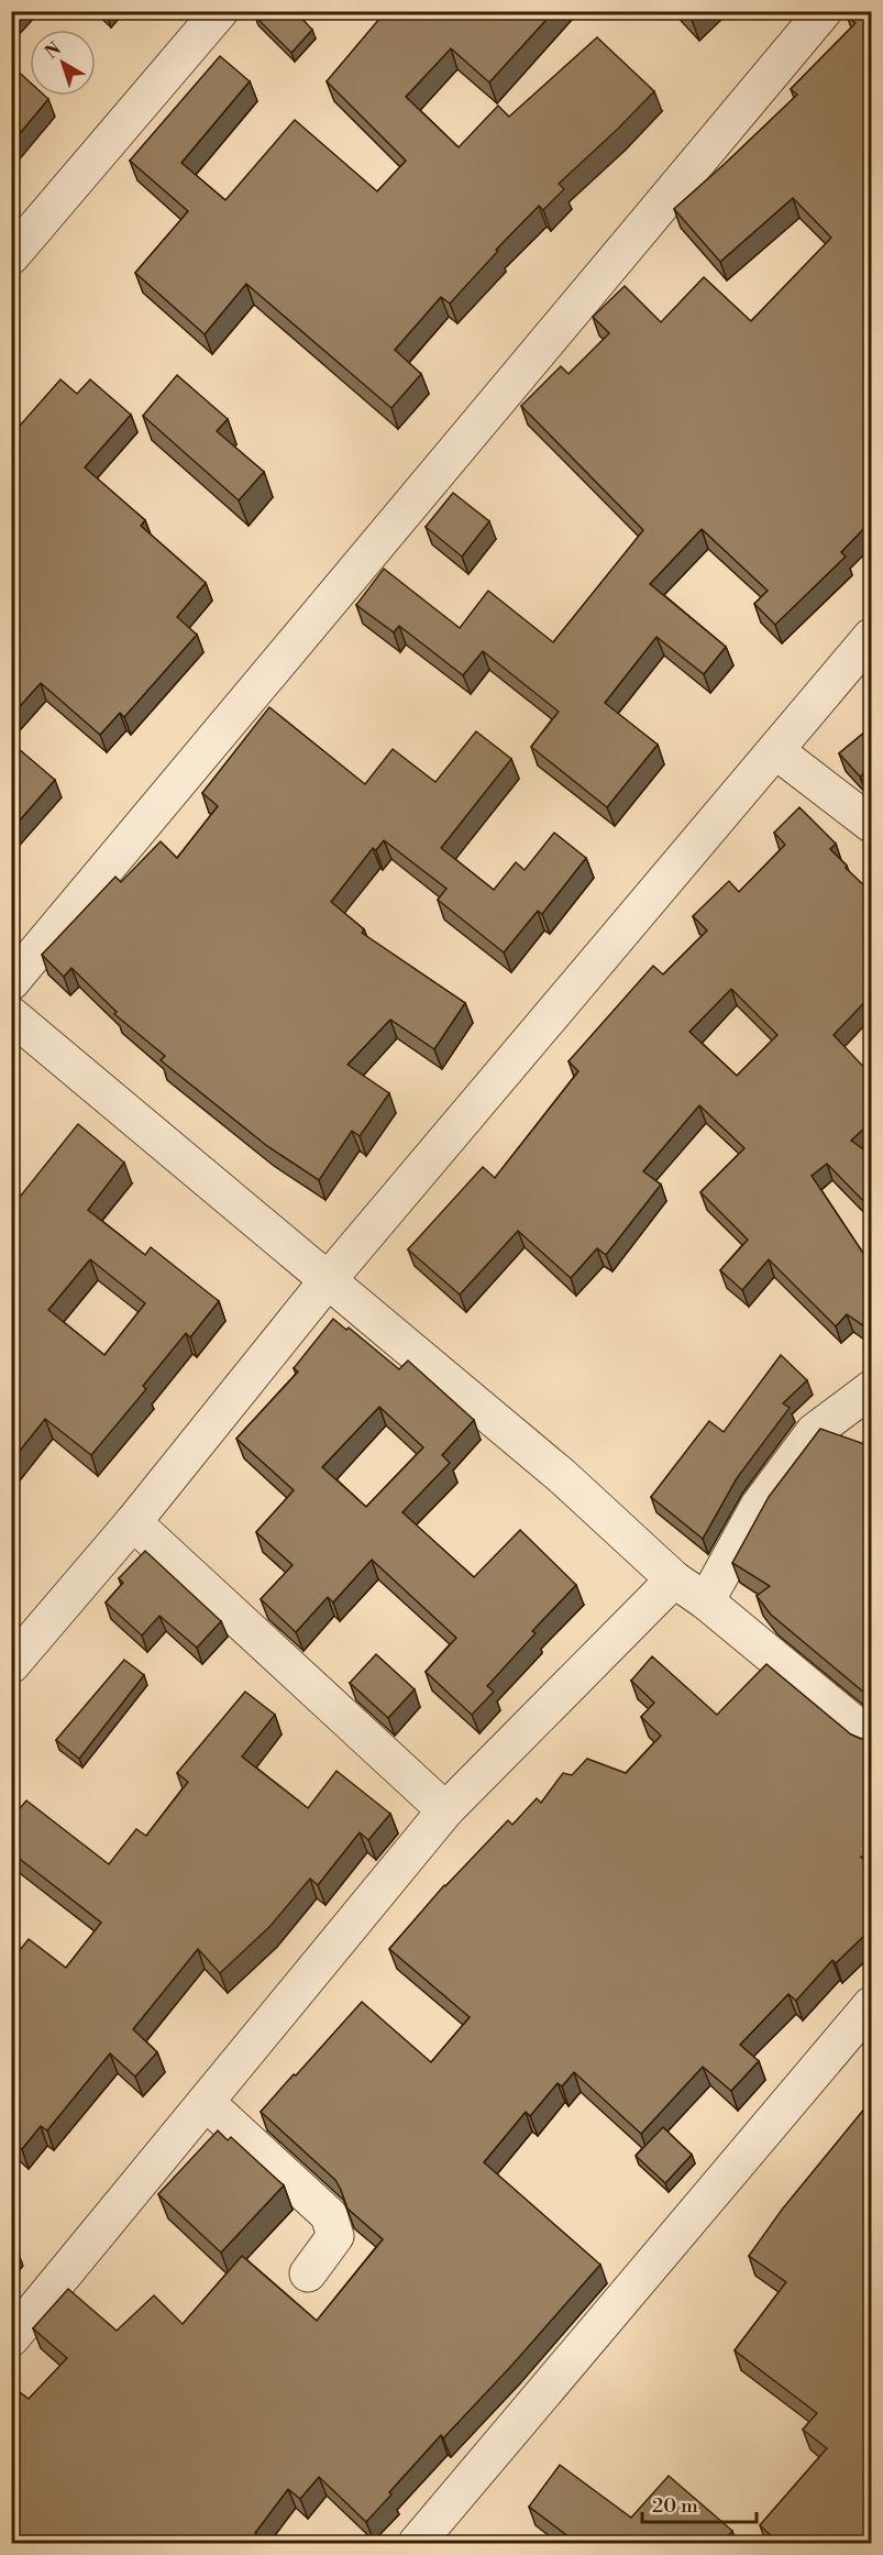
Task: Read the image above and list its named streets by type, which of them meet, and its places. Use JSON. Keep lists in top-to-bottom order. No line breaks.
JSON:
{"scale_bar":"20 m","north":"top left"}
